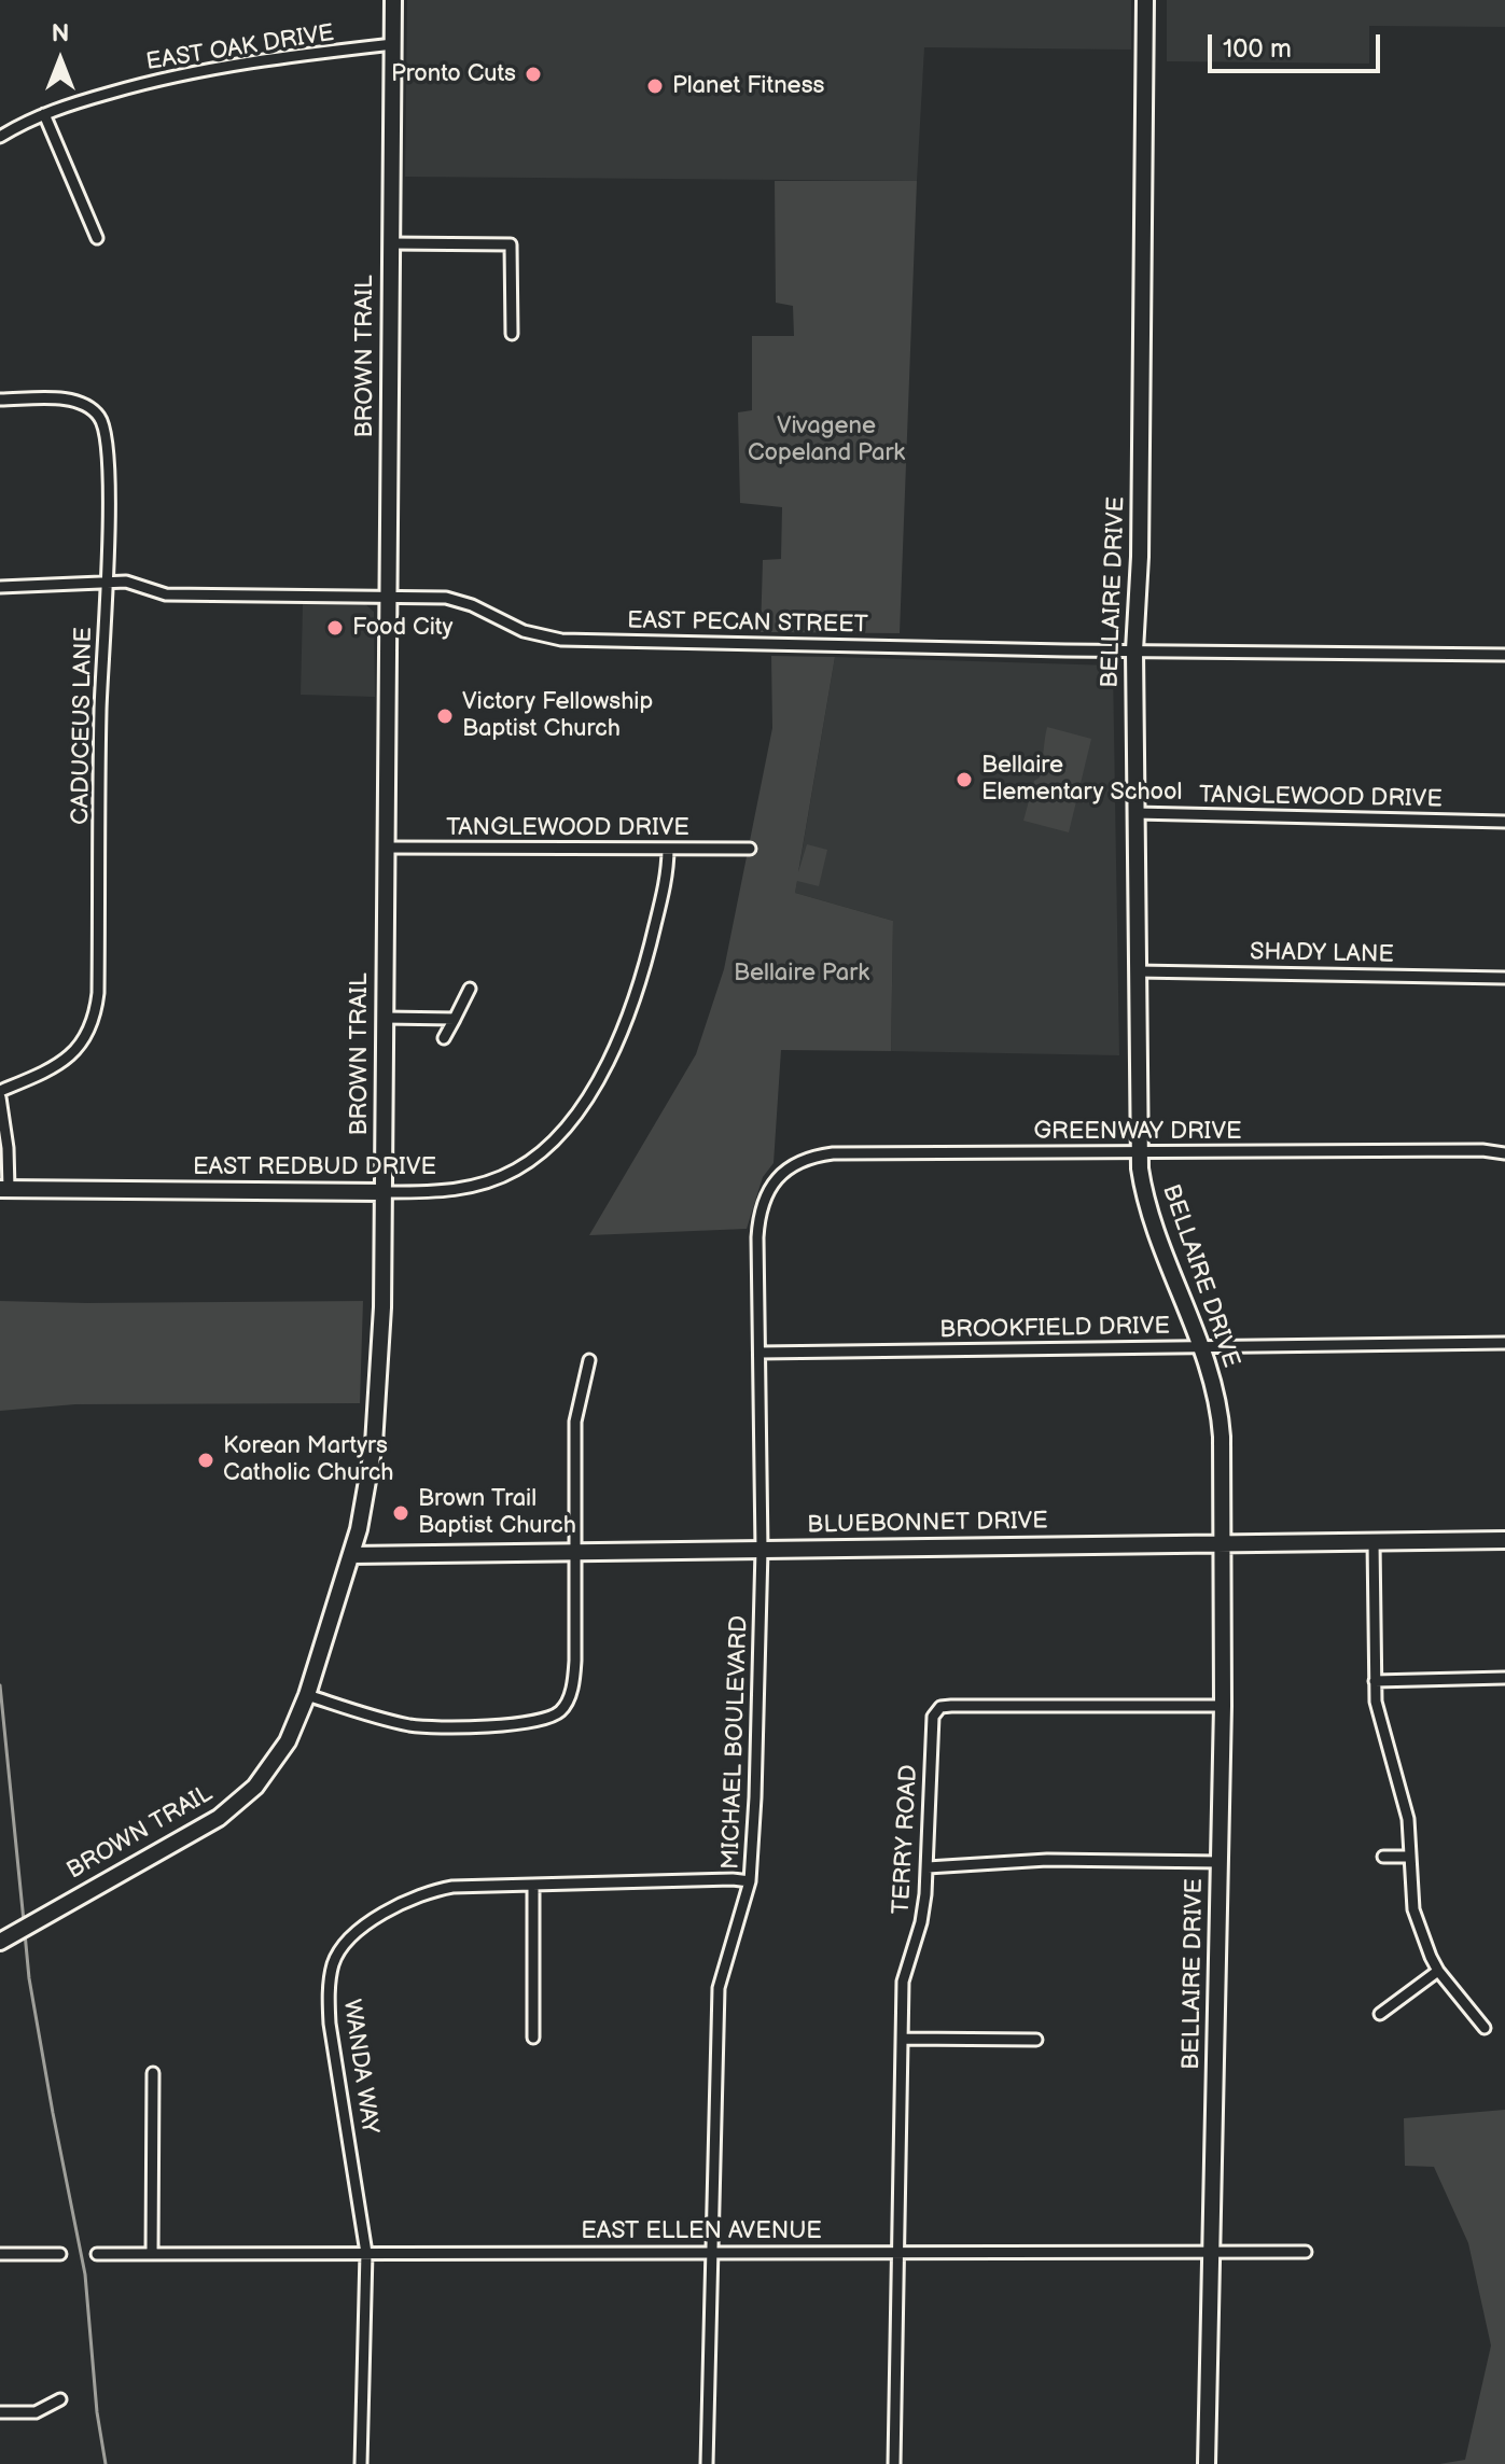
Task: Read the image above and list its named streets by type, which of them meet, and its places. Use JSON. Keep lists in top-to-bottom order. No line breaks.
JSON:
{"streets":{"street":["EAST OAK DRIVE","BROWN TRAIL","BELLAIRE DRIVE","EAST PECAN STREET","CADUCEUS LANE","TANGLEWOOD DRIVE","SHADY LANE","GREENWAY DRIVE","EAST REDBUD DRIVE","BROOKFIELD DRIVE","BLUEBONNET DRIVE","MICHAEL BOULEVARD","TERRY ROAD","WANDA WAY","EAST ELLEN AVENUE"]},"crossings":[["EAST OAK DRIVE","BROWN TRAIL"],["BROWN TRAIL","EAST PECAN STREET"],["BROWN TRAIL","TANGLEWOOD DRIVE"],["BROWN TRAIL","EAST REDBUD DRIVE"],["BROWN TRAIL","BLUEBONNET DRIVE"],["BELLAIRE DRIVE","EAST PECAN STREET"],["BELLAIRE DRIVE","TANGLEWOOD DRIVE"],["BELLAIRE DRIVE","SHADY LANE"],["BELLAIRE DRIVE","GREENWAY DRIVE"],["BELLAIRE DRIVE","BROOKFIELD DRIVE"],["BELLAIRE DRIVE","BLUEBONNET DRIVE"],["BELLAIRE DRIVE","TERRY ROAD"],["BELLAIRE DRIVE","EAST ELLEN AVENUE"],["EAST PECAN STREET","CADUCEUS LANE"],["TANGLEWOOD DRIVE","EAST REDBUD DRIVE"],["GREENWAY DRIVE","MICHAEL BOULEVARD"],["BROOKFIELD DRIVE","MICHAEL BOULEVARD"],["BLUEBONNET DRIVE","MICHAEL BOULEVARD"],["MICHAEL BOULEVARD","WANDA WAY"],["MICHAEL BOULEVARD","EAST ELLEN AVENUE"],["TERRY ROAD","EAST ELLEN AVENUE"],["WANDA WAY","EAST ELLEN AVENUE"]],"parks":["Vivagene Copeland Park","Bellaire Park"],"places":["Pronto Cuts","Planet Fitness","Food City","Victory Fellowship Baptist Church","Bellaire Elementary School","Korean Martyrs Catholic Church","Brown Trail Baptist Church"],"scale_bar":"100 m","north":"top"}
